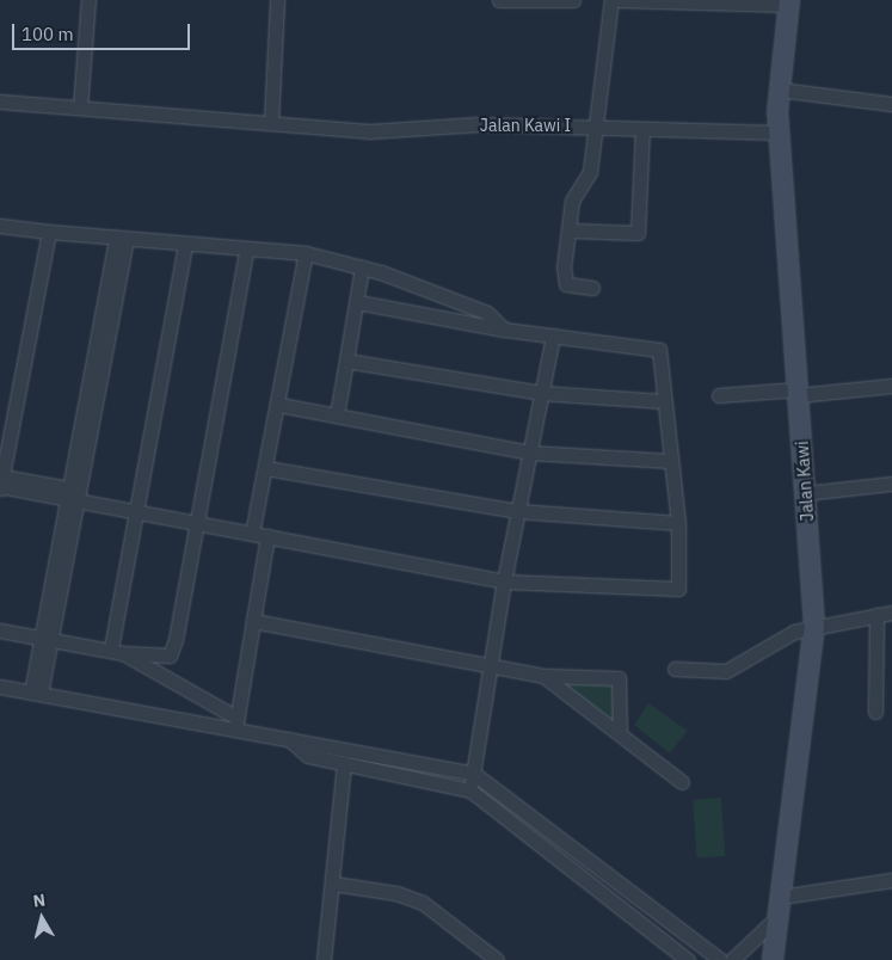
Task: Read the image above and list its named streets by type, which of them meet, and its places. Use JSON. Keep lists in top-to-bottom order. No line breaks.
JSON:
{"streets":{"main road":["Jalan Kawi"],"street":["Jalan Kawi I"]},"crossings":[["Jalan Kawi I","Jalan Kawi"]],"scale_bar":"100 m","north":"top"}
